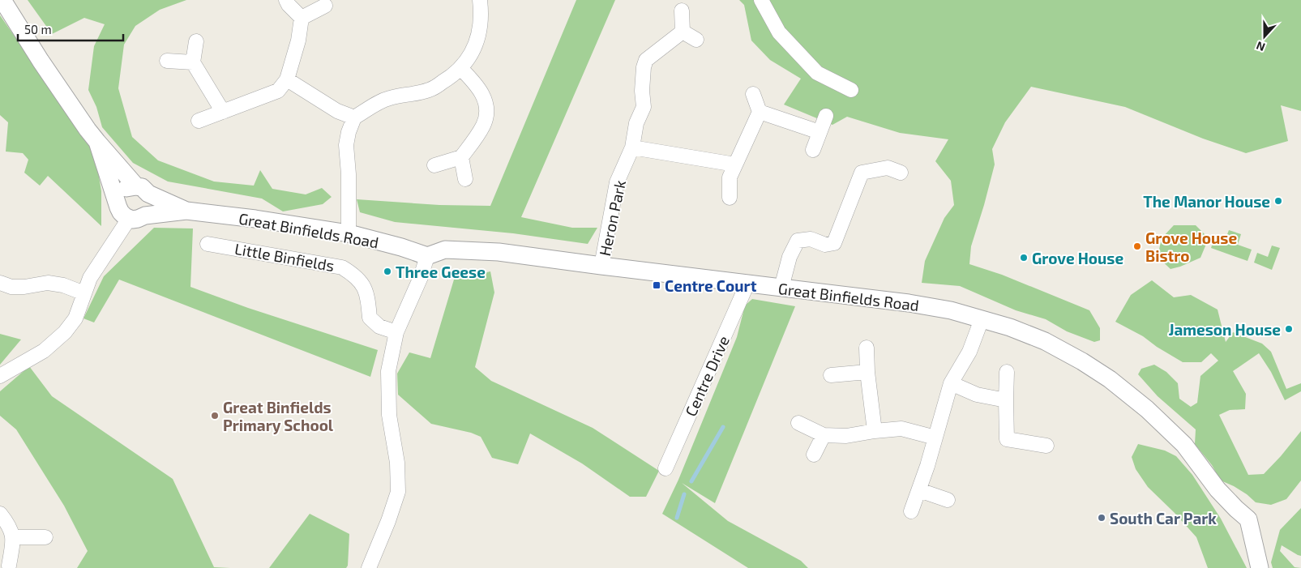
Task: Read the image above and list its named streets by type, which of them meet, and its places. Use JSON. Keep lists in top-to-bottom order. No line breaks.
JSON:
{"streets":{"street":["Heron Park","Great Binfields Road","Little Binfields","Centre Drive"]},"crossings":[["Heron Park","Great Binfields Road"],["Great Binfields Road","Centre Drive"]],"places":{"other":["The Manor House","Grove House Bistro","Grove House","Three Geese","Jameson House","Great Binfields Primary School","South Car Park"],"transit":["Centre Court"]},"scale_bar":"50 m","north":"bottom"}
